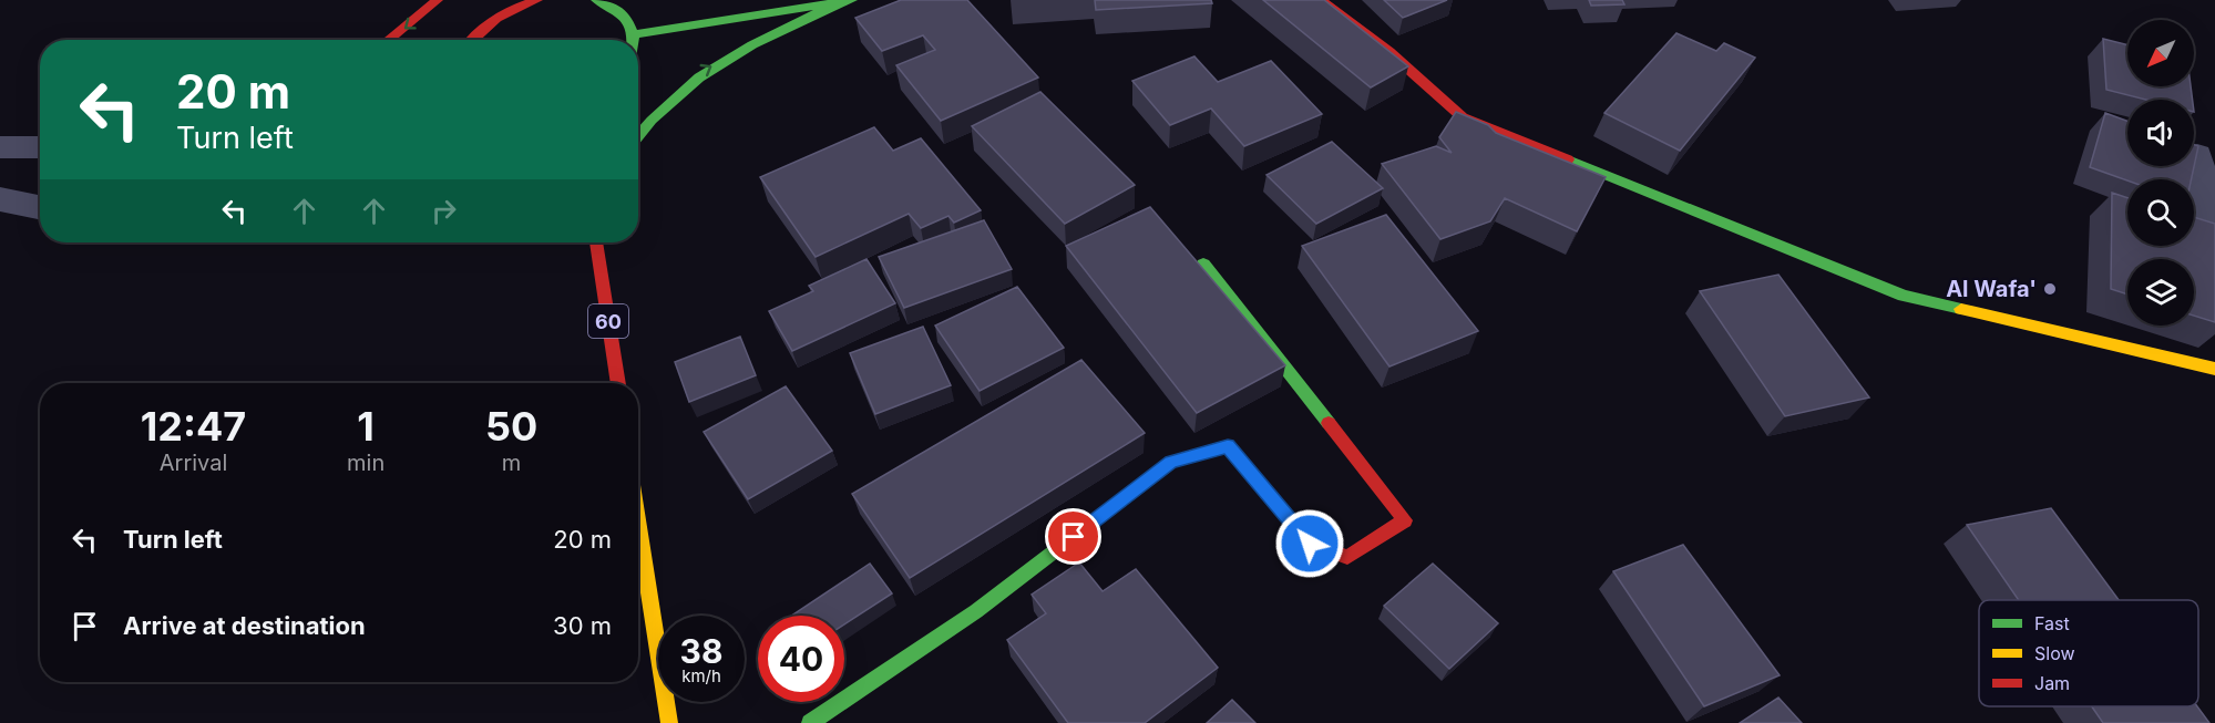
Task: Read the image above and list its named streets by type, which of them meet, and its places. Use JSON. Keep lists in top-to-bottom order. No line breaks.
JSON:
{"streets":{"main road":["60"]},"places":["Al Wafa'"],"legend":["Fast","Slow","Jam"],"north":"bottom left","page":{"turn":["20 m","Turn left"],"eta":["12:47","Arrival","1","min","50","m"],"list":[{"name":"Turn left","value":"20 m"},{"name":"Arrive at destination","value":"30 m"}],"speed":"38 km/h","limit":"40"}}
